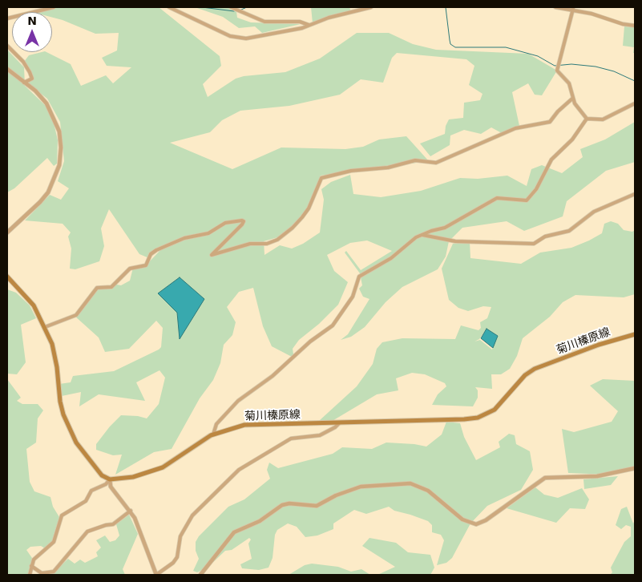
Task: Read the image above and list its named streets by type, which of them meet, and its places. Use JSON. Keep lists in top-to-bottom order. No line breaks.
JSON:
{"streets":{"main road":["菊川榛原線"]},"north":"top"}
